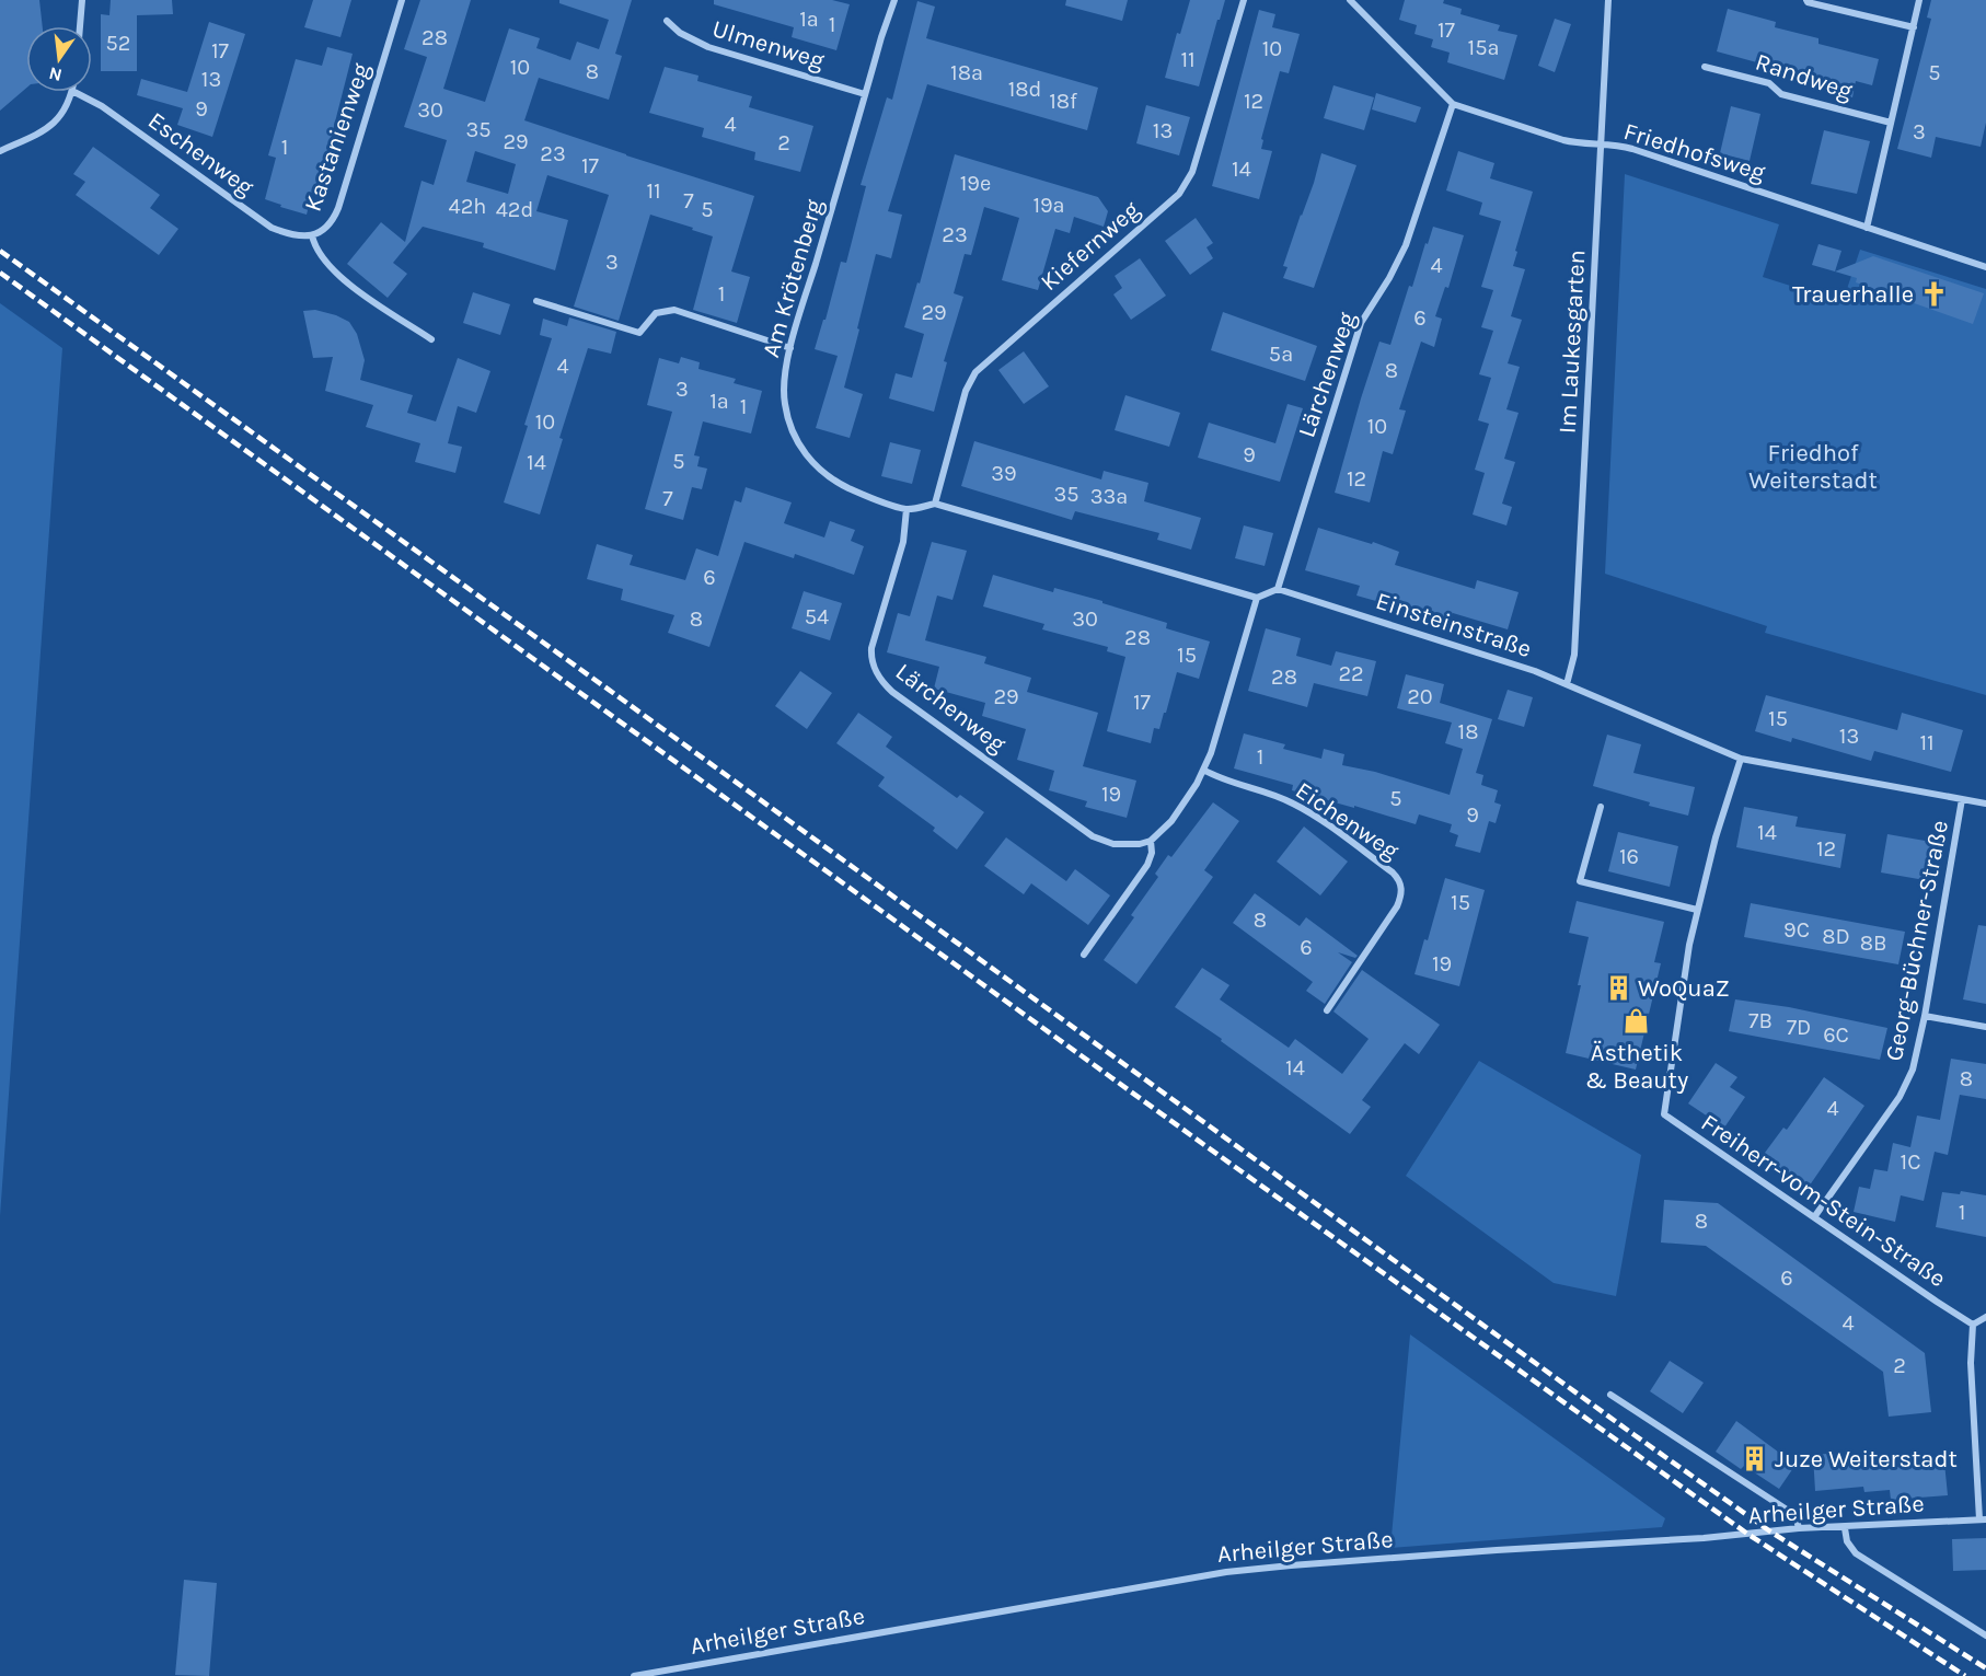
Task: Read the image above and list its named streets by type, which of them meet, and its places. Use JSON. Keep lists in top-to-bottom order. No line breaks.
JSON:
{"streets":{"street":["Ulmenweg","Randweg","Kastanienweg","Friedhofsweg","Eschenweg","Kiefernweg","Am Krötenberg","Im Laukesgarten","Lärchenweg","Einsteinstraße","Eichenweg","Georg-Büchner-Straße","Freiherr-vom-Stein-Straße","Arheilger Straße"]},"crossings":[["Ulmenweg","Am Krötenberg"],["Kastanienweg","Eschenweg"],["Friedhofsweg","Im Laukesgarten"],["Friedhofsweg","Lärchenweg"],["Am Krötenberg","Lärchenweg"],["Im Laukesgarten","Einsteinstraße"],["Lärchenweg","Einsteinstraße"],["Einsteinstraße","Georg-Büchner-Straße"],["Einsteinstraße","Freiherr-vom-Stein-Straße"],["Georg-Büchner-Straße","Freiherr-vom-Stein-Straße"]],"parks":["Friedhof Weiterstadt"],"places":{"church":["Trauerhalle"],"building":["WoQuaZ","Juze Weiterstadt"],"shop":["Ästhetik & Beauty"]},"house_numbers":["1a","1","17","28","52","15a","10","17","11","10","8","18a","5","13","18d","18f","12","9","30","4","35","13","3","29","2","1","23","17","14","19e","11","7","19a","42h","42d","5","23","3","4","1","29","6","5a","4","8","3","1a","1","10","10","9","5","14","39","12","35","33a","7","6","54","8","30","28","15","22","28","29","20","17","15","18","13","11","1","19","5","9","14","12","16","15","8","9C","8D","8B","6","19","7B","7D","6C","14","8","4","1C","1","8","6","4","2"],"north":"bottom"}
